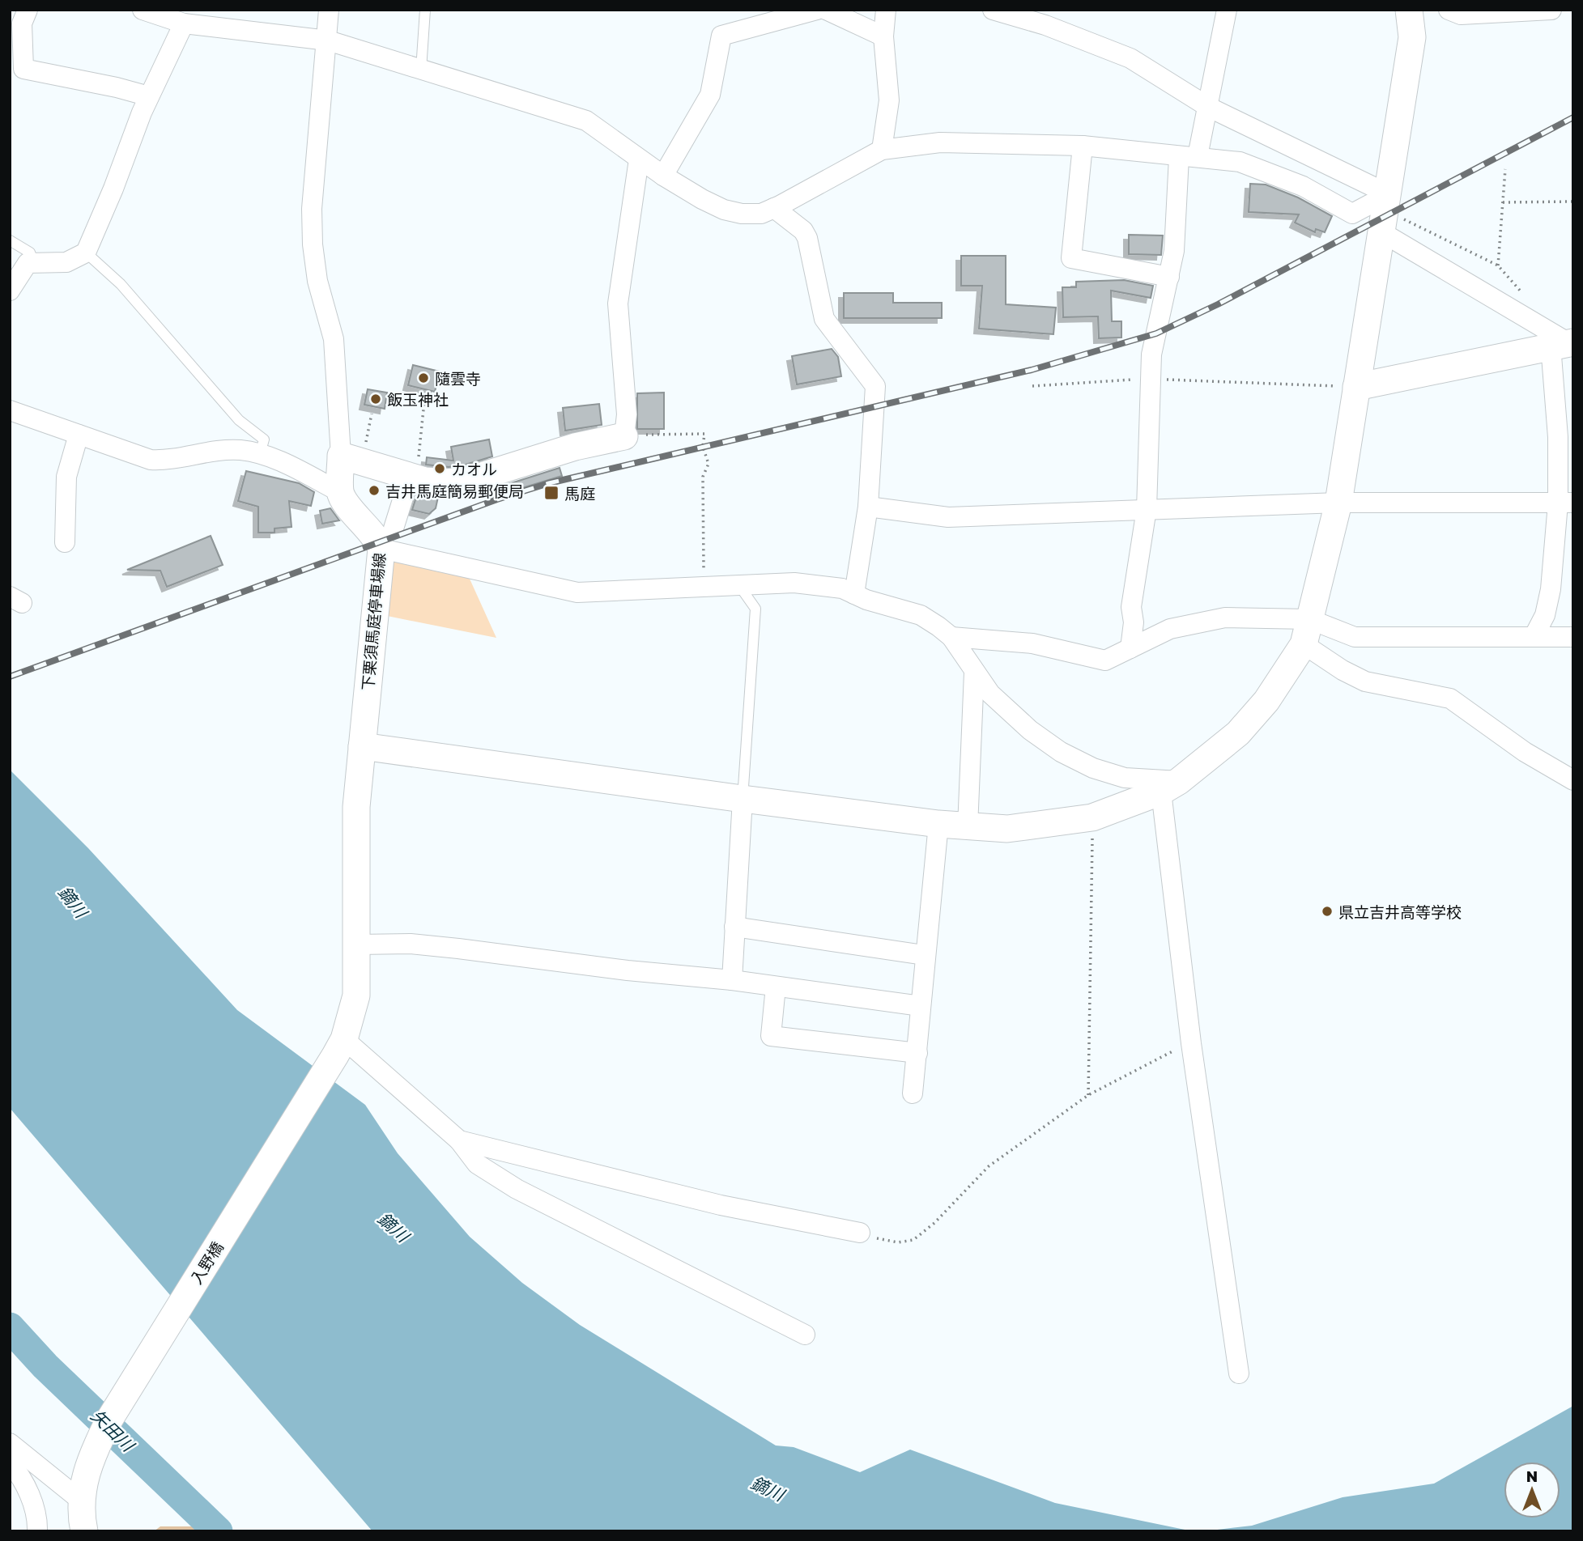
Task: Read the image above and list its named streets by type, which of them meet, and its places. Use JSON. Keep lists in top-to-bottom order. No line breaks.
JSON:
{"streets":{"street":["下栗須馬庭停車場線","入野橋"]},"crossings":[["下栗須馬庭停車場線","入野橋"]],"water":["鏑川","矢田川"],"places":{"other":["隨雲寺","飯玉神社","カオル","吉井馬庭簡易郵便局","県立吉井高等学校"],"transit":["馬庭"]},"north":"top"}
